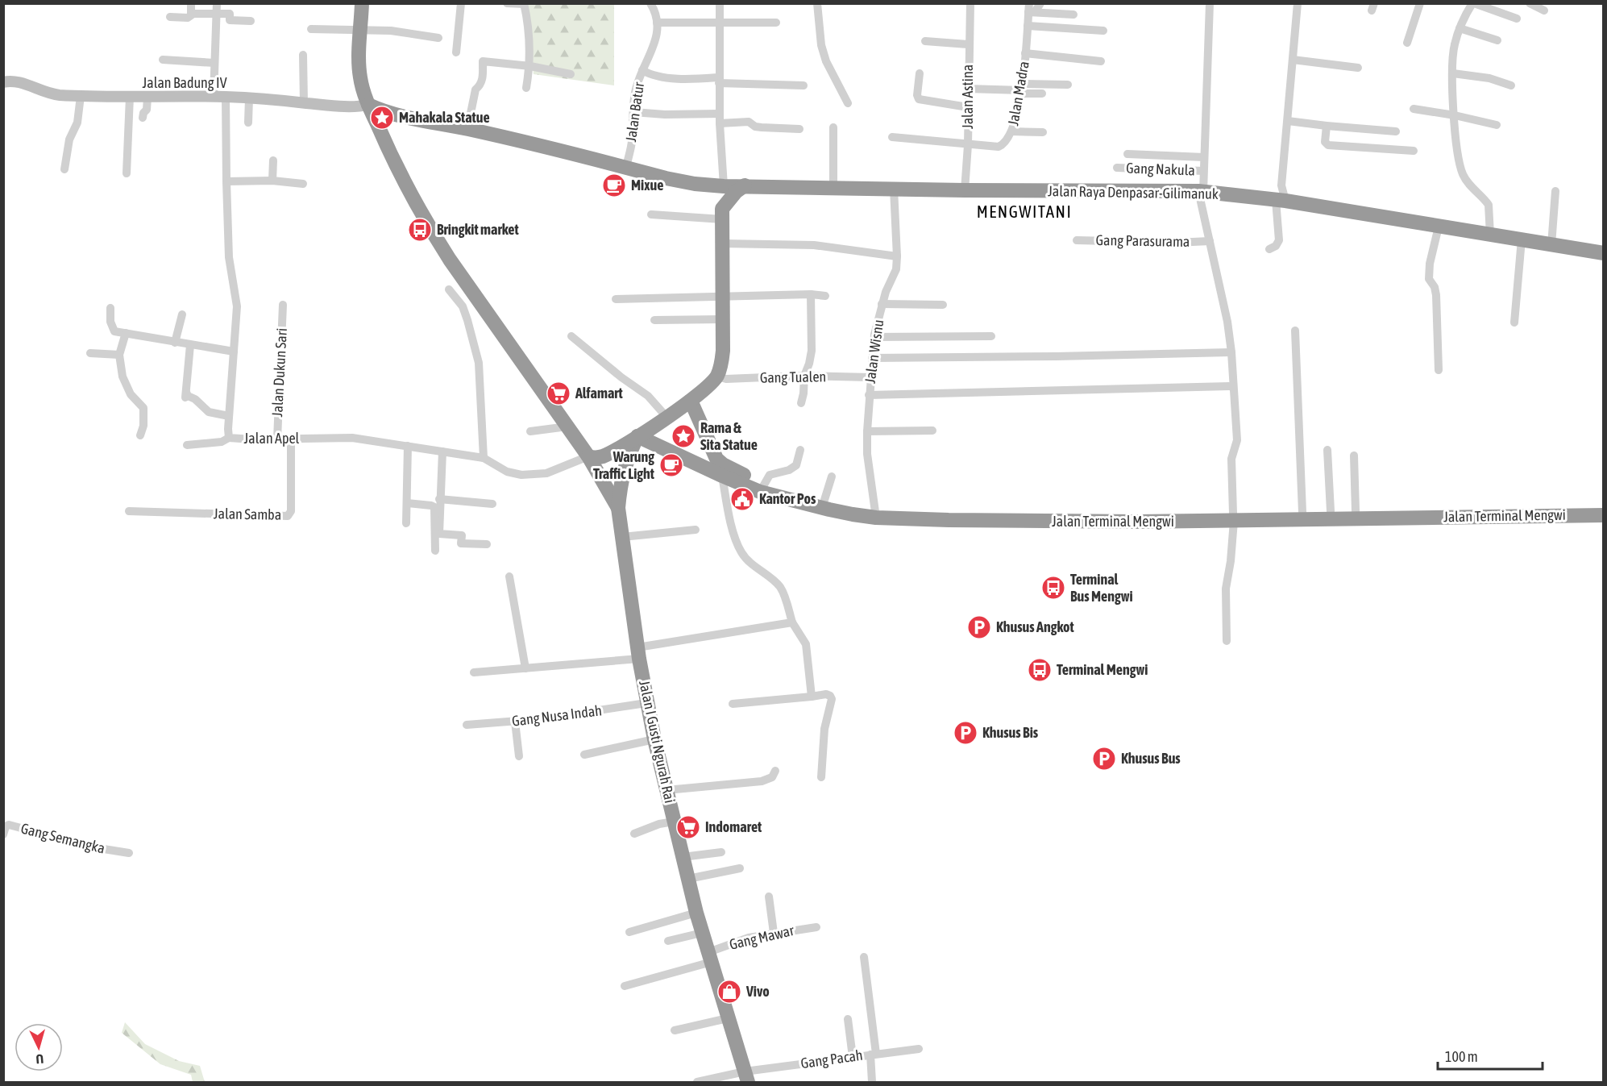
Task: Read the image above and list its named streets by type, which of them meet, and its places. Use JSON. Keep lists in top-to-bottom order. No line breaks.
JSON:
{"streets":{"highway":["Jalan Raya Denpasar-Gilimanuk","Jalan Terminal Mengwi","Jalan I Gusti Ngurah Rai"],"street":["Jalan Badung IV","Jalan Madra","Jalan Astina","Jalan Batur","Gang Nakula","Gang Parasurama","Jalan Wisnu","Jalan Dukun Sari","Gang Tualen","Jalan Apel","Jalan Samba","Gang Nusa Indah","Gang Semangka","Gang Mawar","Gang Pacah"]},"crossings":[["Jalan Badung IV","Jalan Raya Denpasar-Gilimanuk"],["Jalan Badung IV","Jalan Apel"],["Jalan Madra","Jalan Astina"],["Jalan Astina","Jalan Raya Denpasar-Gilimanuk"],["Jalan Batur","Jalan Raya Denpasar-Gilimanuk"],["Jalan Raya Denpasar-Gilimanuk","Jalan Wisnu"],["Jalan Wisnu","Gang Tualen"],["Jalan Wisnu","Jalan Terminal Mengwi"],["Jalan Dukun Sari","Jalan Apel"],["Jalan Apel","Jalan Samba"],["Gang Nusa Indah","Jalan I Gusti Ngurah Rai"],["Jalan I Gusti Ngurah Rai","Gang Mawar"],["Jalan I Gusti Ngurah Rai","Gang Pacah"]],"districts":["MENGWITANI"],"places":{"place":["Mahakala Statue","Rama & Sita Statue"],"cafe":["Mixue","Warung Traffic Light"],"bus stop":["Bringkit market","Terminal Bus Mengwi","Terminal Mengwi"],"supermarket":["Alfamart","Indomaret"],"public building":["Kantor Pos"],"parking":["Khusus Angkot","Khusus Bis","Khusus Bus"],"shop":["Vivo"]},"scale_bar":"100 m","north":"bottom"}
